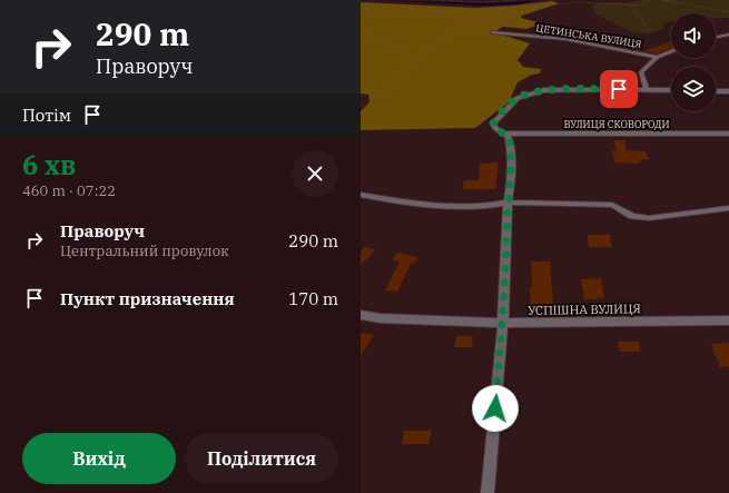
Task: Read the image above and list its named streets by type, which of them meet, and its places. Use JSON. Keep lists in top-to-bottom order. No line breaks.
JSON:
{"streets":{"street":["ЦЕТИНСЬКА ВУЛИЦЯ","ВУЛИЦЯ СКОВОРОДИ","УСПІШНА ВУЛИЦЯ"]},"page":{"turn":["290 m","Праворуч"],"then":"Потім","heading":["6 хв","460 m · 07:22"],"list":[{"name":"Праворуч","note":"Центральний провулок","value":"290 m"},{"name":"Пункт призначення","value":"170 m"}],"buttons":["Вихід","Поділитися"]}}
